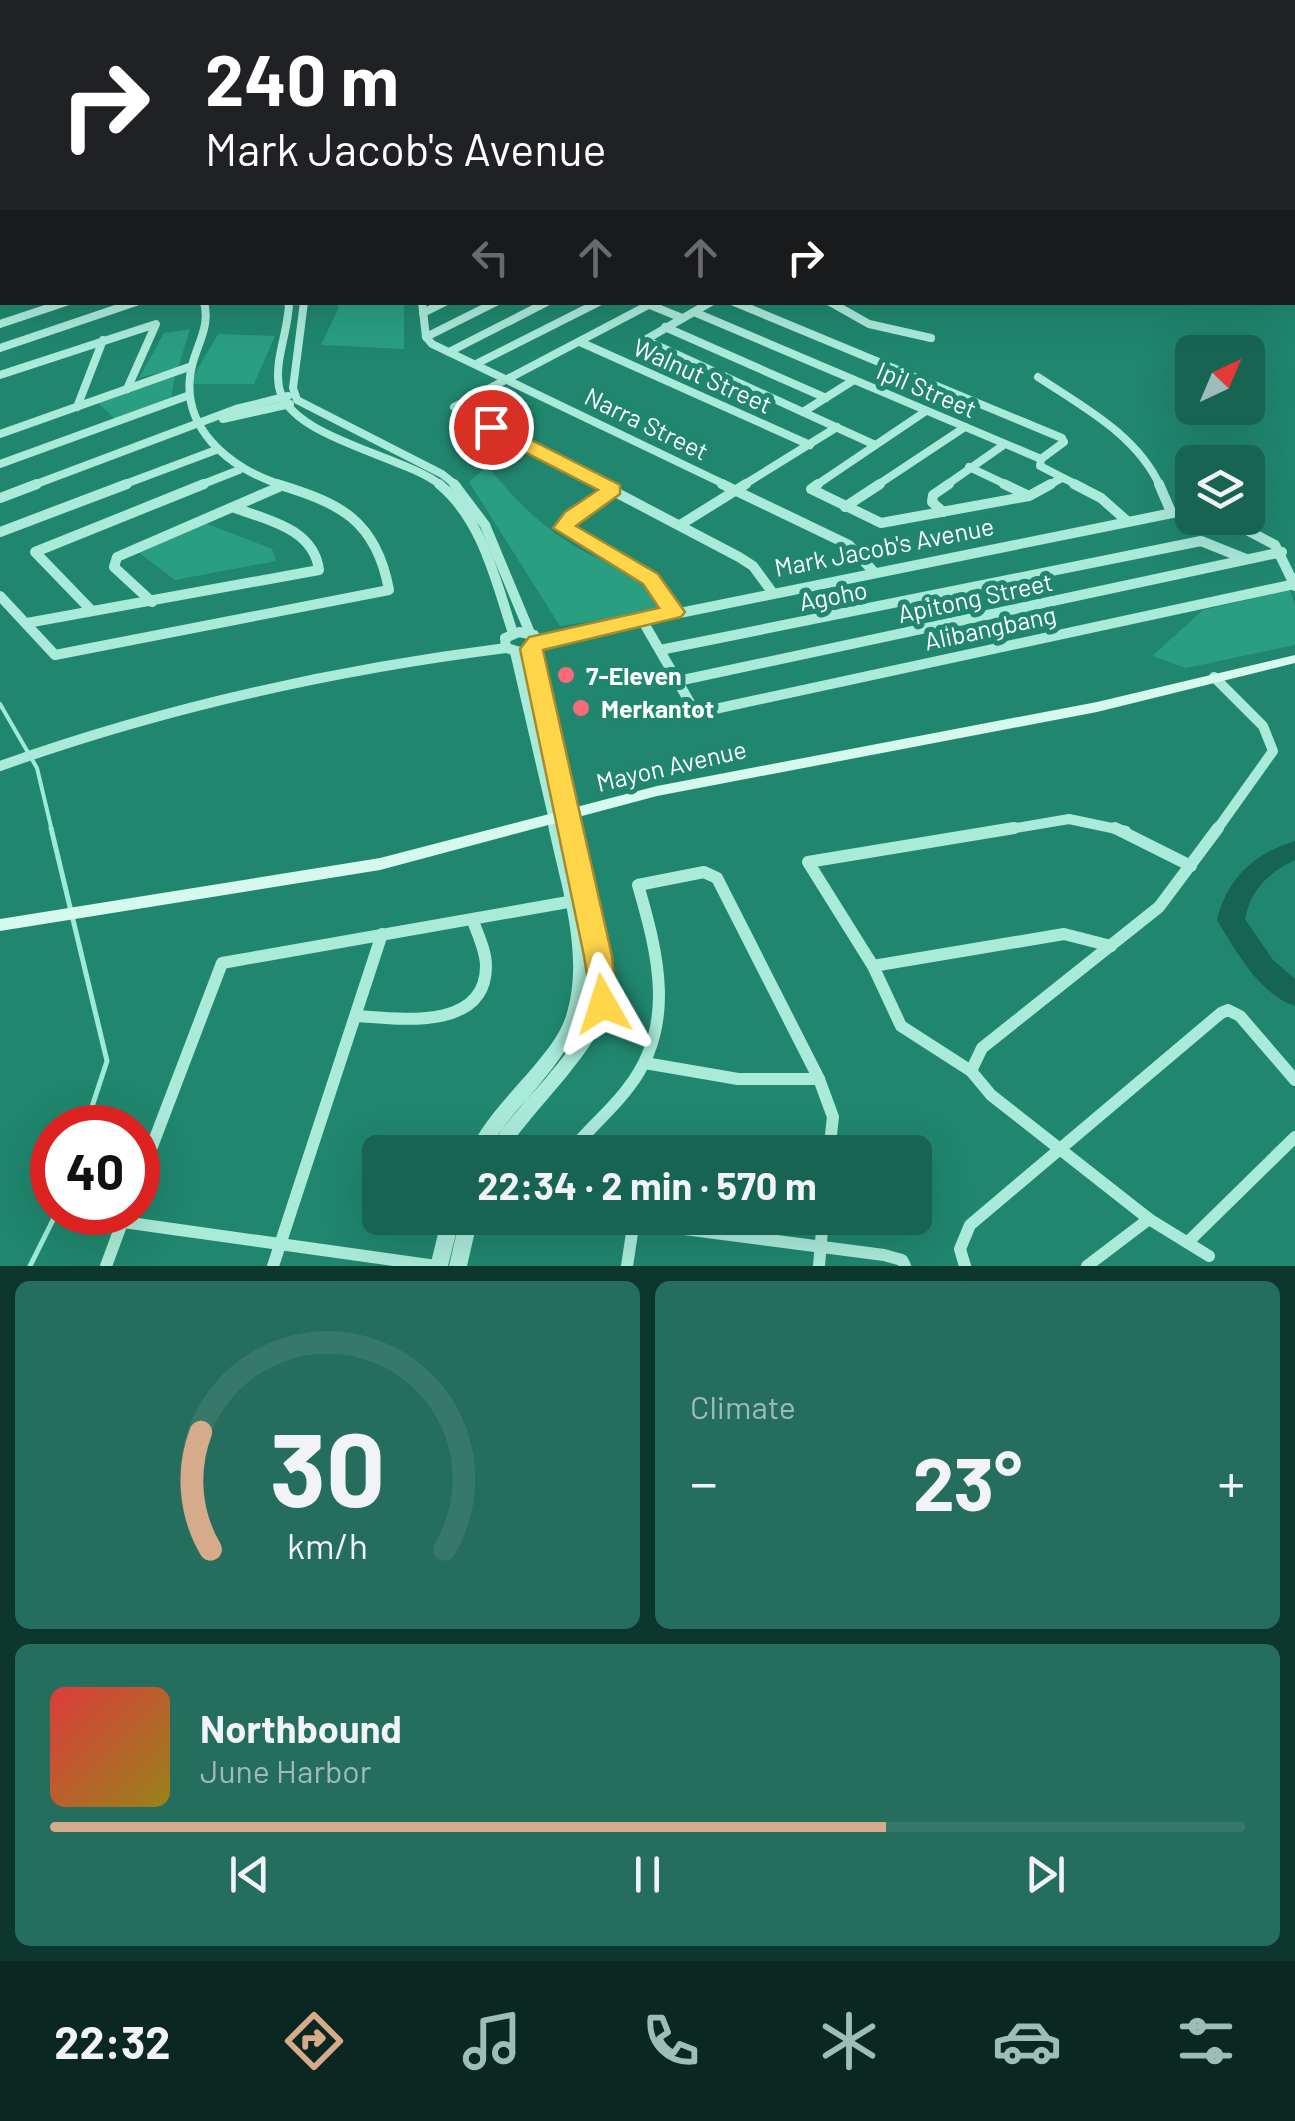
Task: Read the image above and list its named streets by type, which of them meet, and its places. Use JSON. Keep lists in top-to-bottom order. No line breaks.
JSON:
{"streets":{"main road":["Mayon Avenue"],"street":["Walnut Street","Ipil Street","Narra Street","Mark Jacob's Avenue","Agoho","Apitong Street","Alibangbang"]},"crossings":[["Ipil Street","Mark Jacob's Avenue"],["Narra Street","Mark Jacob's Avenue"],["Agoho","Apitong Street"],["Apitong Street","Alibangbang"]],"places":["7-Eleven","Merkantot"],"north":"top right","page":{"turn":["240 m","Mark Jacob's Avenue"],"limit":"40","trip":"22:34 · 2 min · 570 m","tile":"Climate","heat":["−","23°","+"],"song":["Northbound","June Harbor"],"tabs":"22:32","gauge":["30","km/h"]}}
